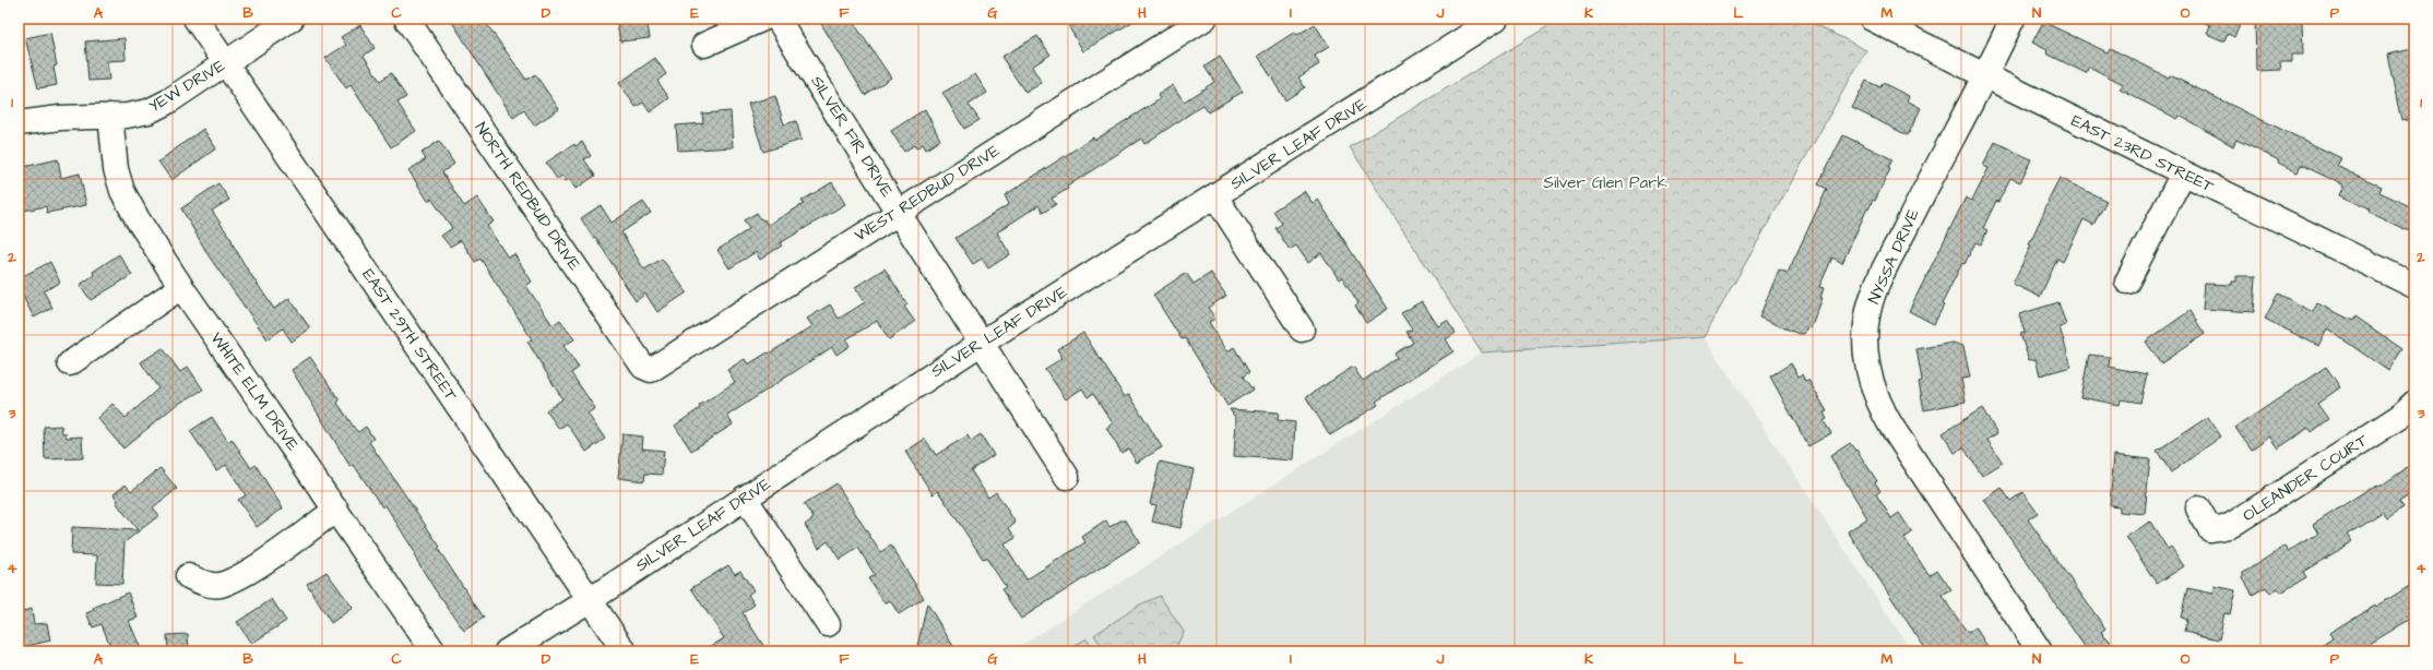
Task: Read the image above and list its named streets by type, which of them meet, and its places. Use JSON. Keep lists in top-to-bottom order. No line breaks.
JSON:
{"streets":{"street":["YEW DRIVE","SILVER FIR DRIVE","SILVER LEAF DRIVE","EAST 23RD STREET","WEST REDBUD DRIVE","NORTH REDBUD DRIVE","NYSSA DRIVE","EAST 29TH STREET","WHITE ELM DRIVE","OLEANDER COURT"]},"crossings":[["YEW DRIVE","EAST 29TH STREET"],["YEW DRIVE","WHITE ELM DRIVE"],["SILVER FIR DRIVE","SILVER LEAF DRIVE"],["SILVER FIR DRIVE","WEST REDBUD DRIVE"],["SILVER LEAF DRIVE","EAST 29TH STREET"],["EAST 23RD STREET","NYSSA DRIVE"],["WEST REDBUD DRIVE","NORTH REDBUD DRIVE"]],"parks":["Silver Glen Park"],"grid":{"columns":["A","B","C","D","E","F","G","H","I","J","K","L","M","N","O","P"],"rows":["1","2","3","4"]}}
